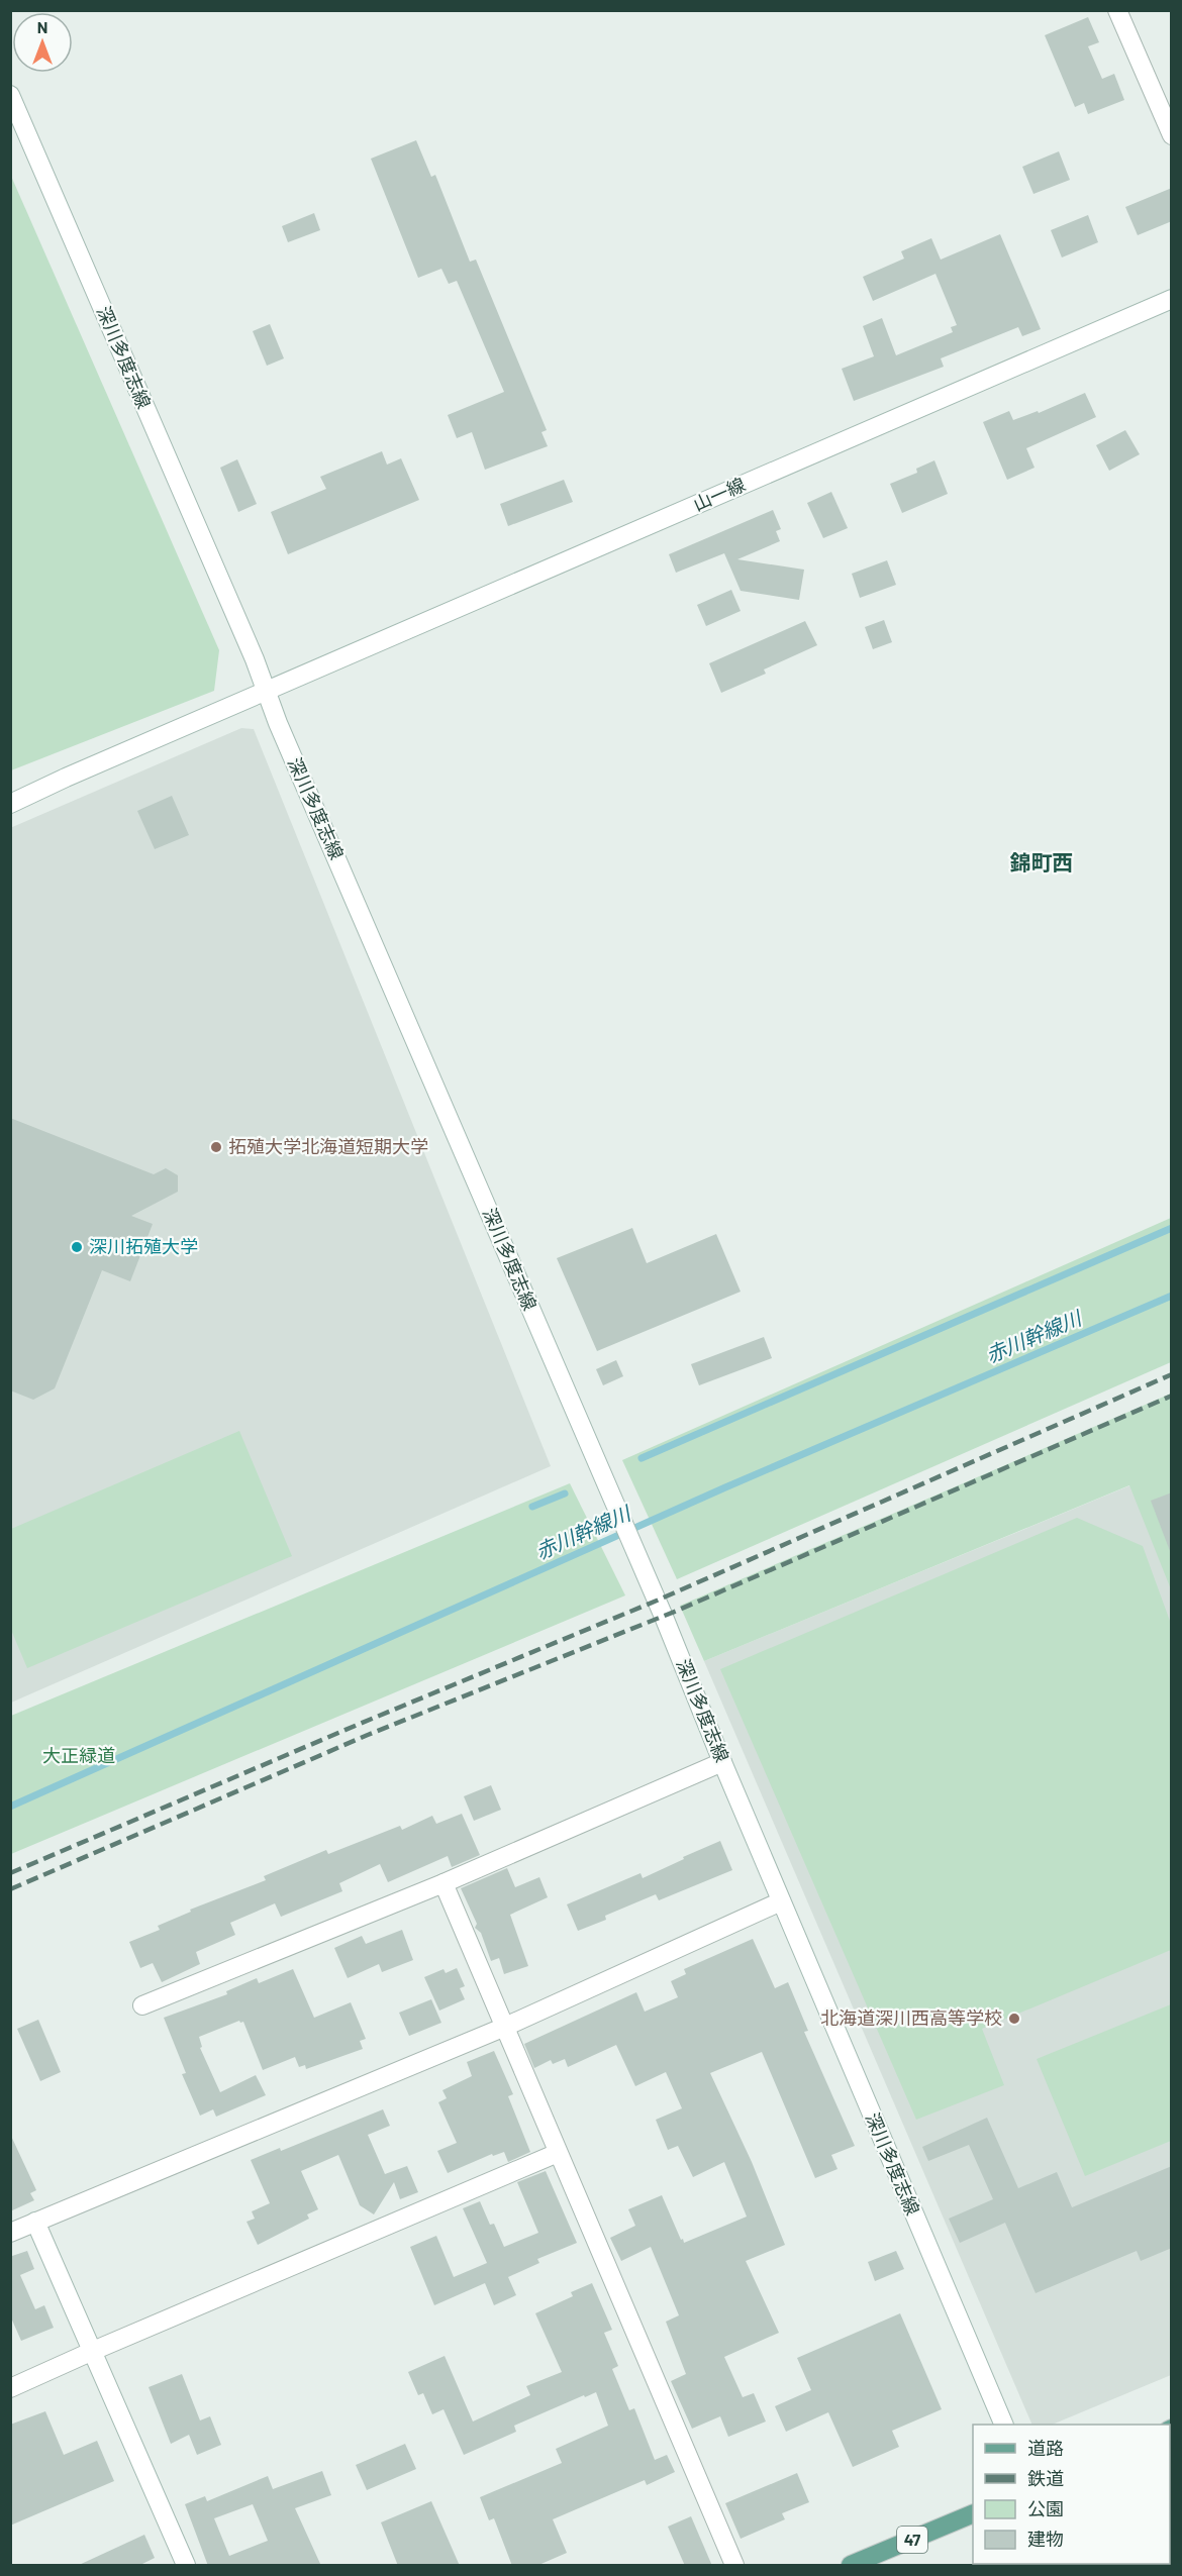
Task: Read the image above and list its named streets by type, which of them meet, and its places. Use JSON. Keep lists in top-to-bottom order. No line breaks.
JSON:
{"streets":{"main road":["47"],"street":["深川多度志線","山一線"]},"crossings":[["深川多度志線","山一線"]],"districts":["錦町西"],"water":["赤川幹線川"],"parks":["大正緑道"],"places":["拓殖大学北海道短期大学","深川拓殖大学","北海道深川西高等学校"],"legend":["道路","鉄道","公園","建物"],"north":"top"}
